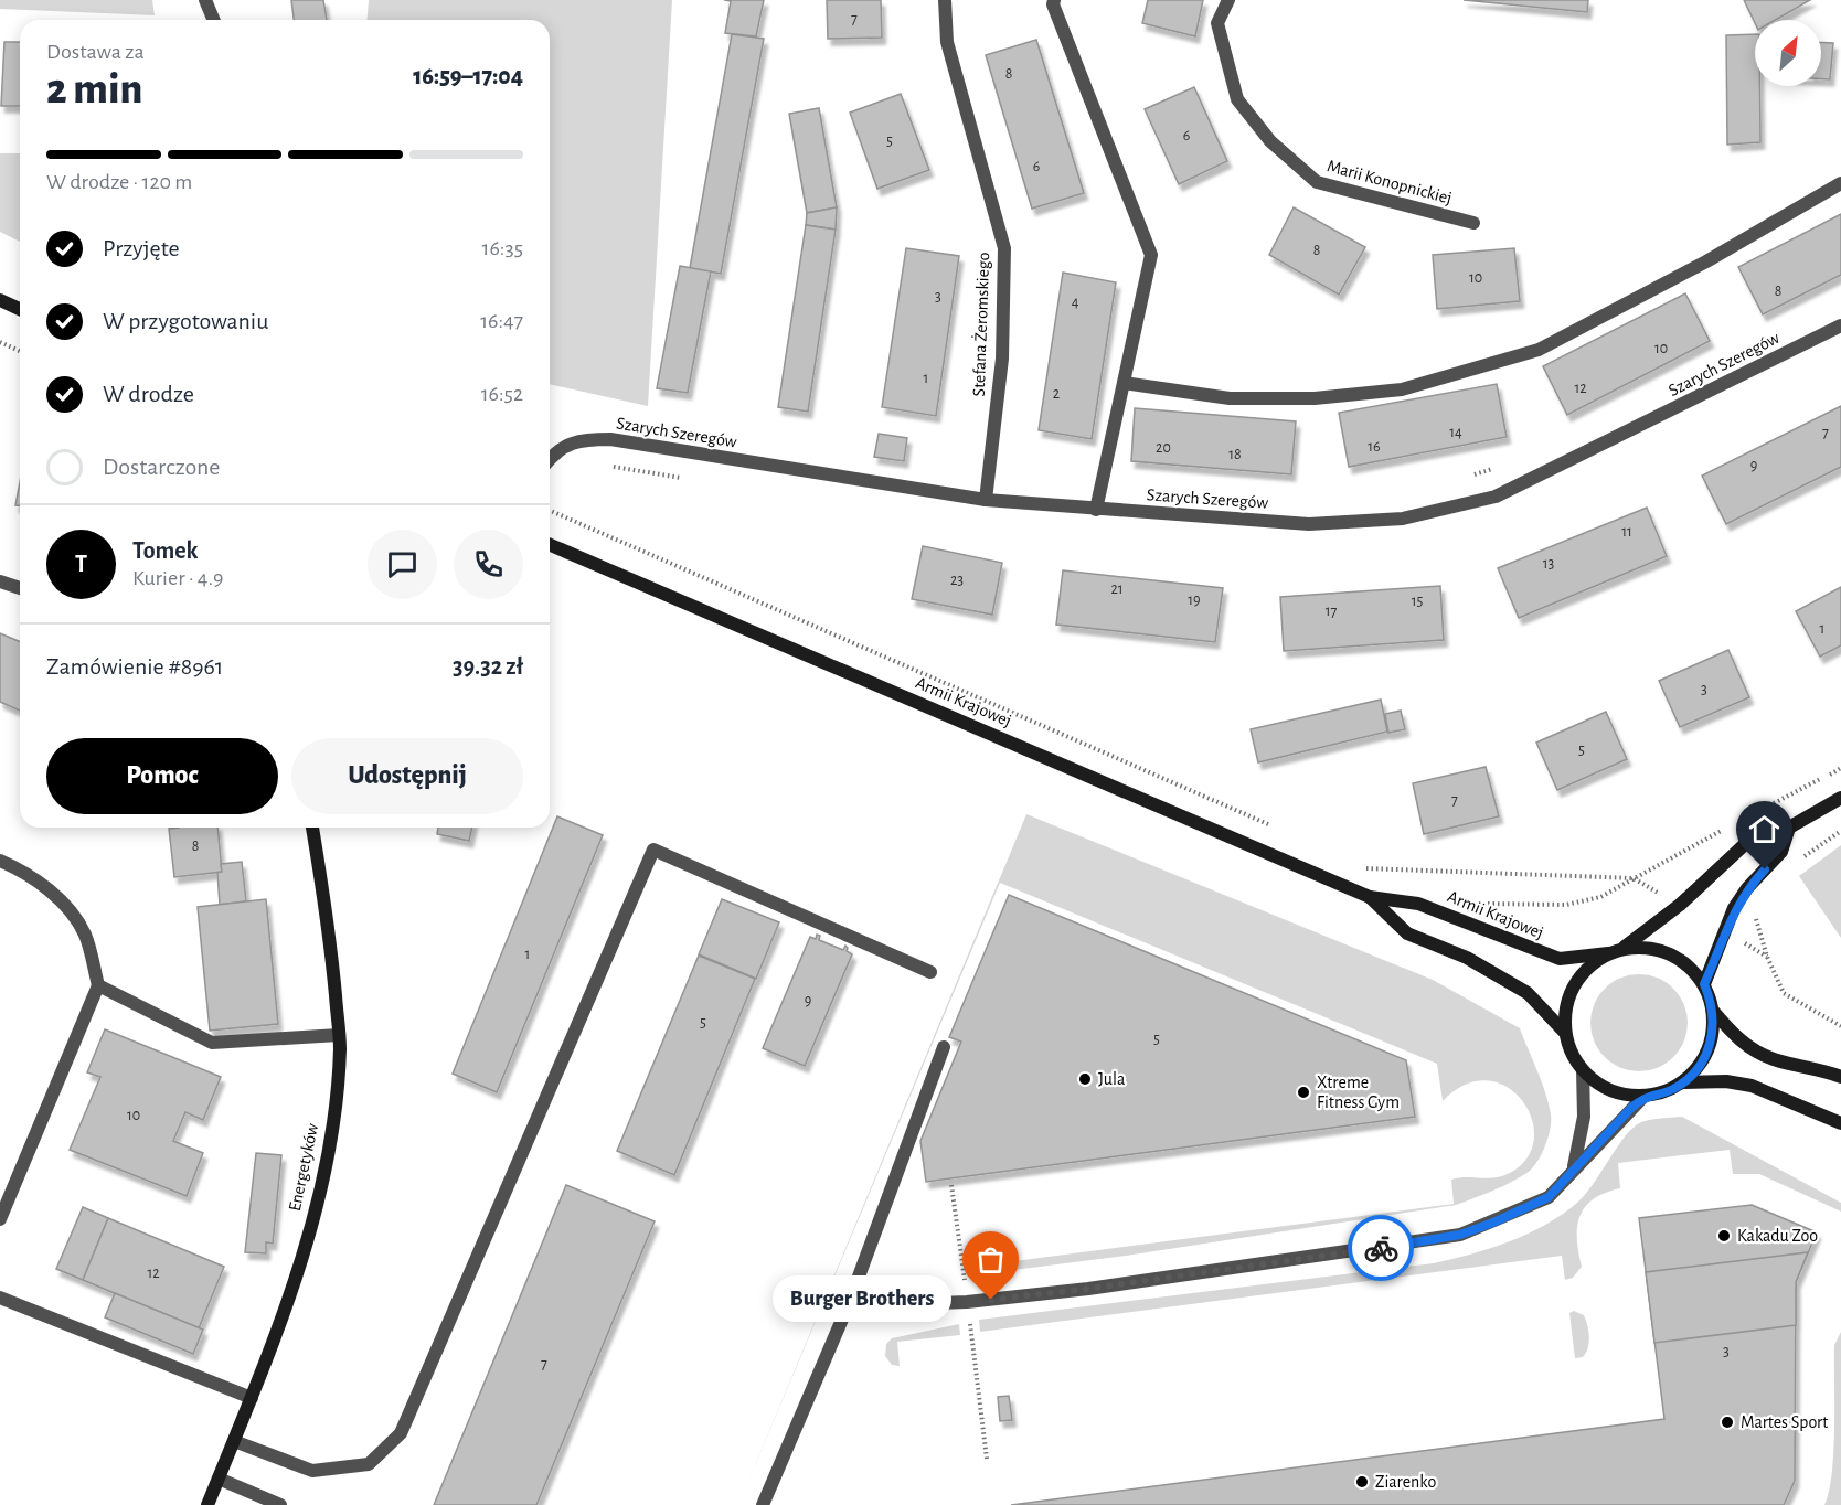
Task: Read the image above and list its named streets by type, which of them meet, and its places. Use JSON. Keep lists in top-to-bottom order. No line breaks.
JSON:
{"streets":{"street":["Marii Konopnickiej","Stefana Żeromskiego","Szarych Szeregów","Armii Krajowej","Energetyków"]},"crossings":[["Stefana Żeromskiego","Szarych Szeregów"]],"places":["Jula","Xtreme Fitness Gym","Kakadu Zoo","Burger Brothers","Martes Sport","Ziarenko"],"house_numbers":["7","8","6","5","6","8","10","8","3","4","10","1","12","2","14","7","16","20","18","9","11","13","23","21","19","15","17","1","3","5","7","8","1","9","5","5","10","12","3","7"],"north":"top right","page":{"heading":["2 min","Dostawa za","16:59–17:04"],"panel":["Tomek","Kurier · 4.9","Zamówienie #8961","39.32 zł"],"bar":"W drodze · 120 m","list":[["Przyjęte","16:35"],["W przygotowaniu","16:47"],["W drodze","16:52"],"Dostarczone"],"round":"T","buttons":["Pomoc","Udostępnij"],"bubble":"Burger Brothers"}}
